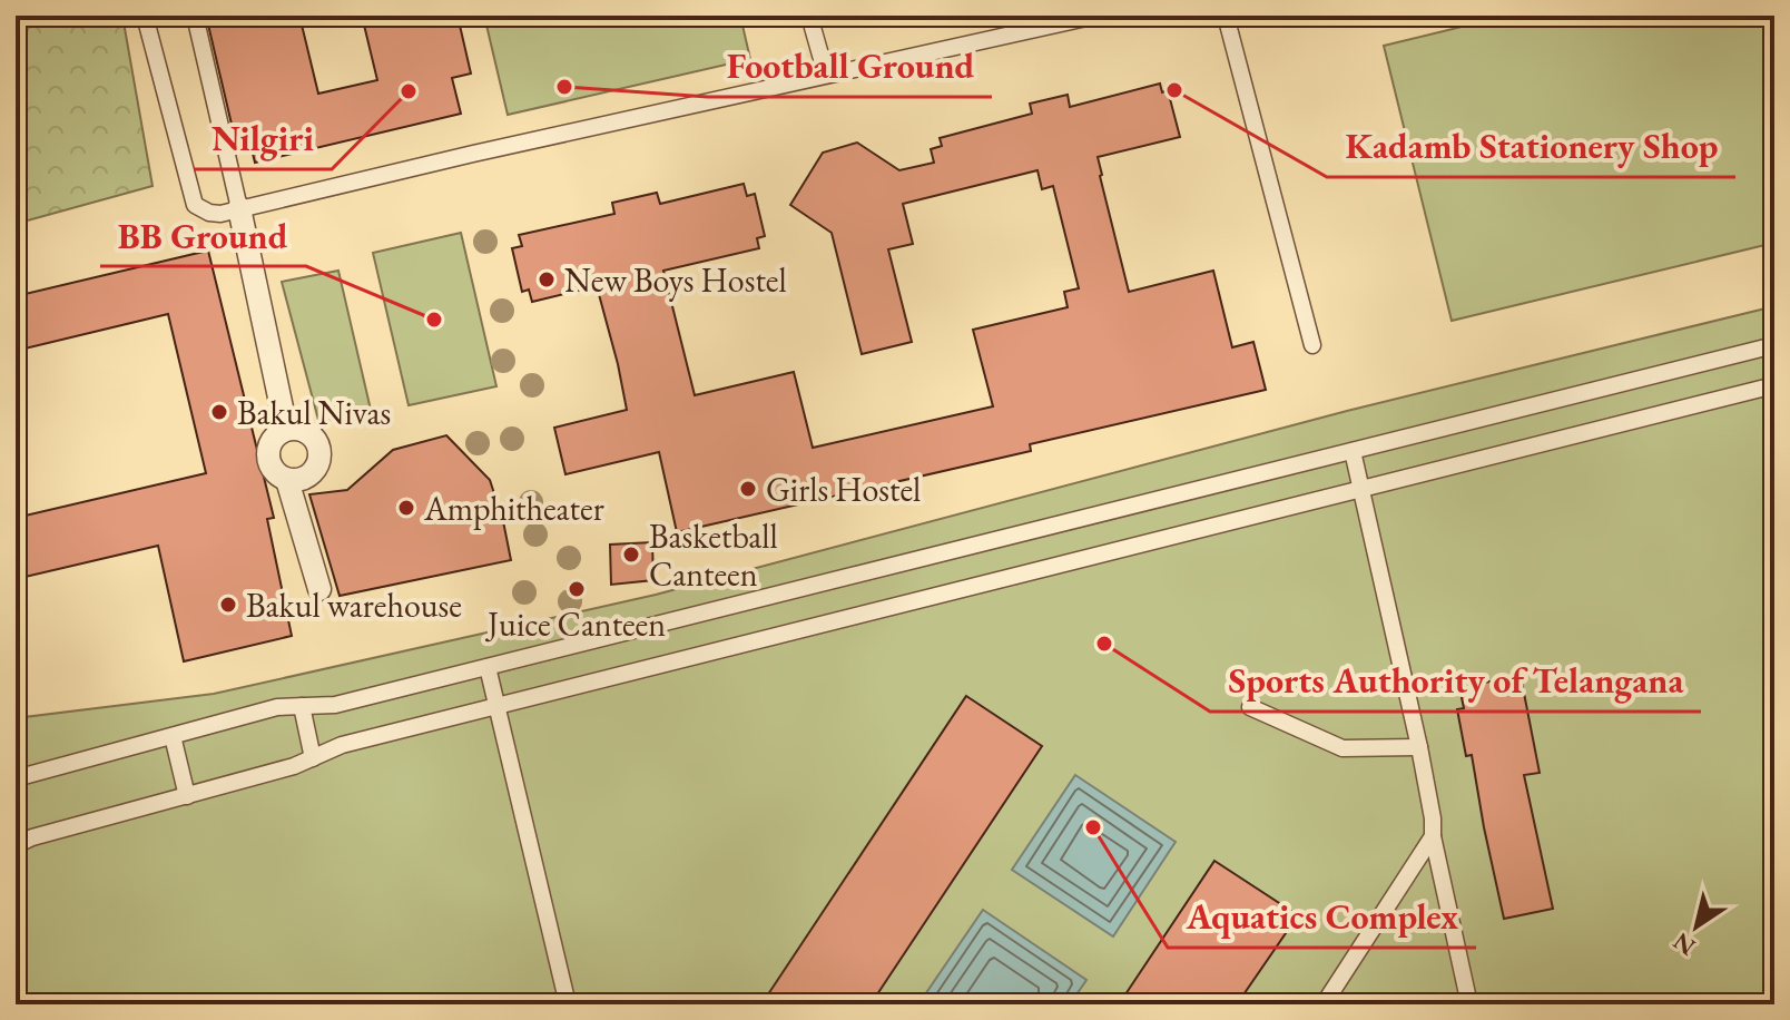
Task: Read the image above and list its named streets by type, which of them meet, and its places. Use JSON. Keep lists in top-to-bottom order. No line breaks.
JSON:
{"places":["Football Ground","Kadamb Stationery Shop","Nilgiri","New Boys Hostel","BB Ground","Bakul Nivas","Girls Hostel","Amphitheater","Basketball Canteen","Juice Canteen","Bakul warehouse","Sports Authority of Telangana","Aquatics Complex"],"north":"bottom left"}
